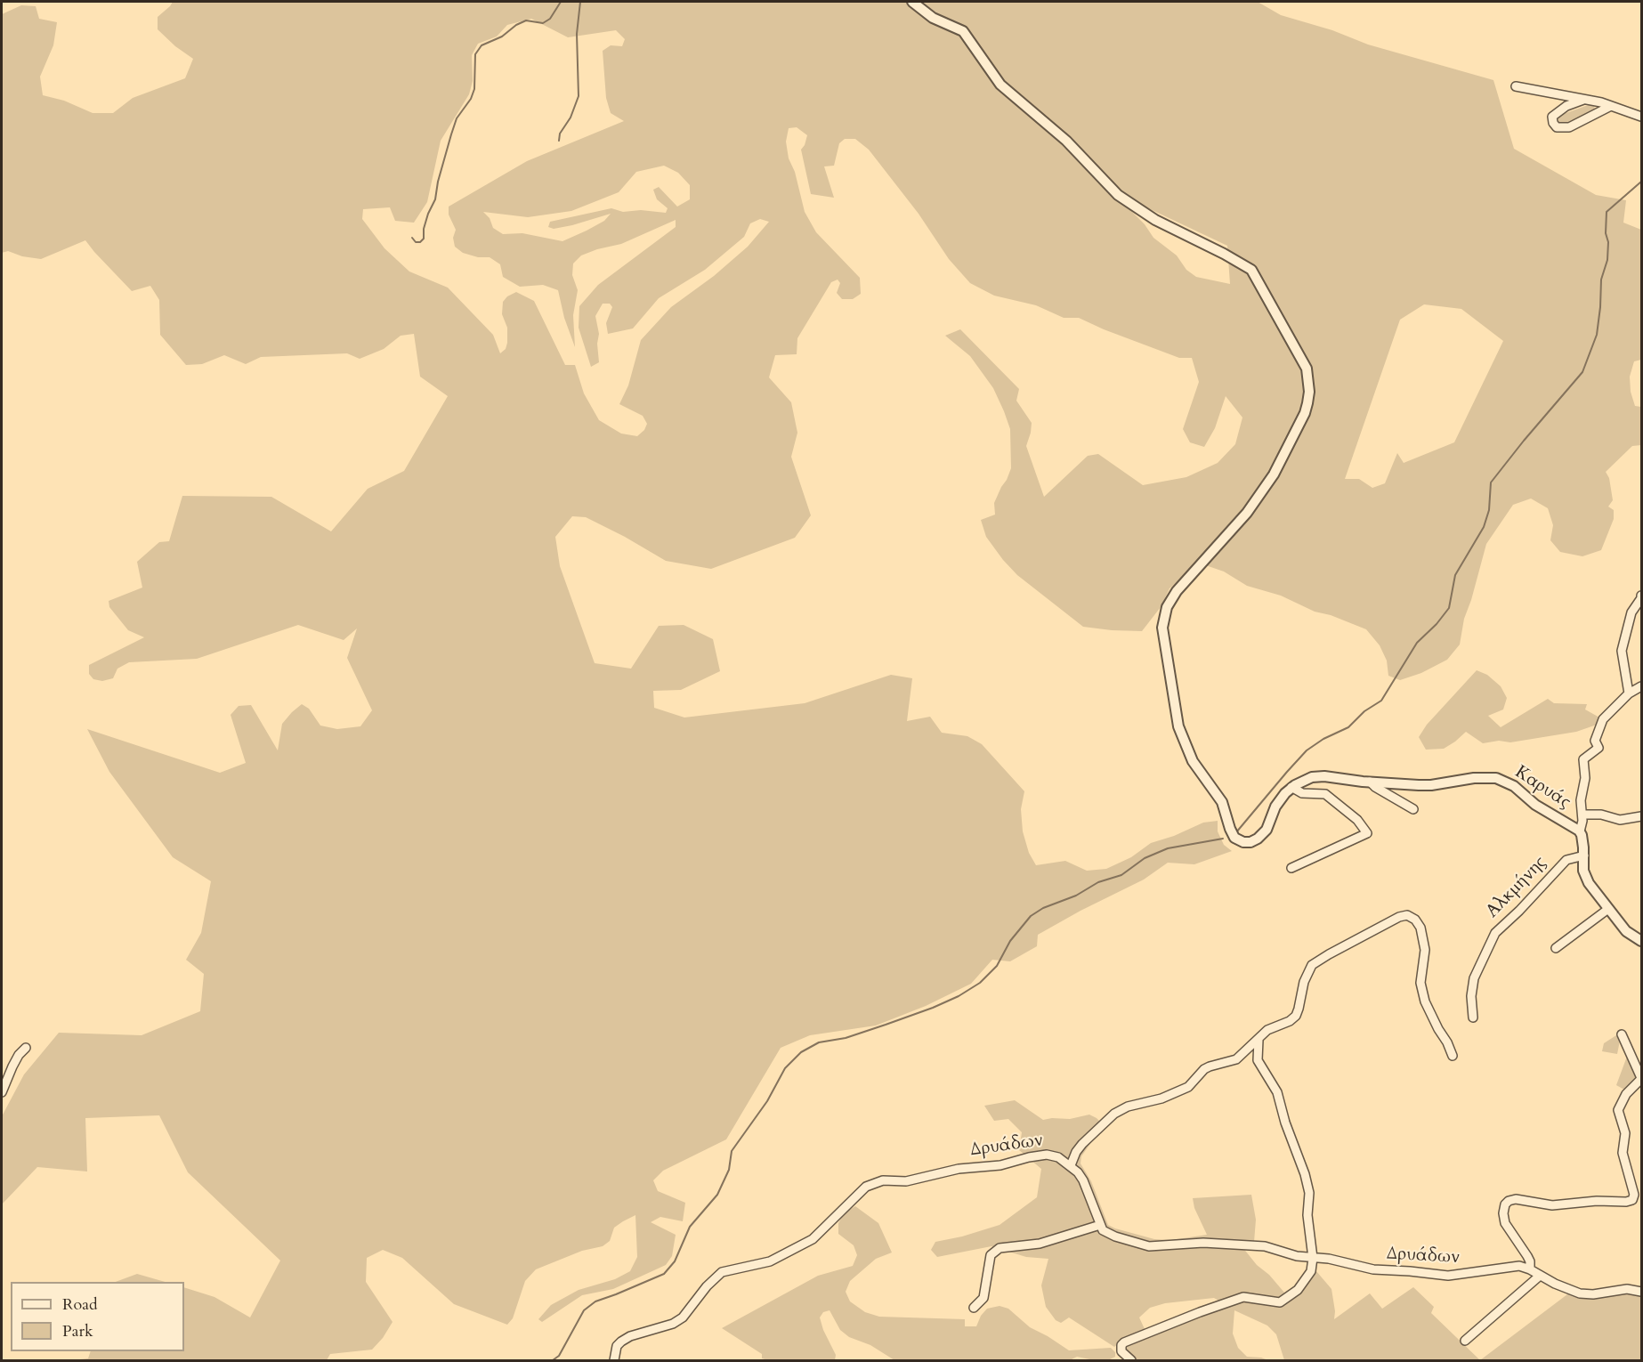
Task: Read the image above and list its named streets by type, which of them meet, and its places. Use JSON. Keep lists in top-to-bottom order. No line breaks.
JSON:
{"streets":{"street":["Καρυάς","Αλκμήνης","Δρυάδων"]},"crossings":[["Καρυάς","Αλκμήνης"]],"legend":["Road","Park"]}
